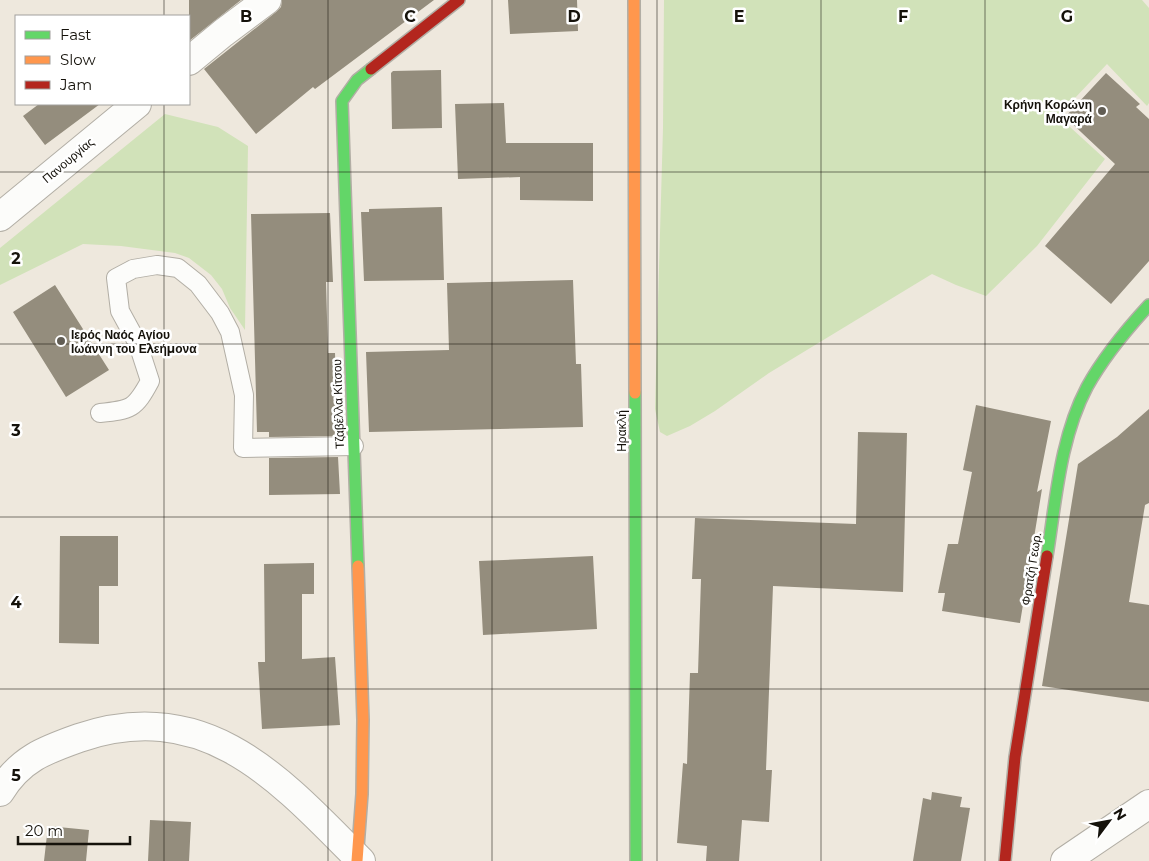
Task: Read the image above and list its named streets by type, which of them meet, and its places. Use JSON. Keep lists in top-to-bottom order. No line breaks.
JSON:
{"streets":{"street":["Πανουργίας","Τζαβέλλα Κίτσου","Ηρακλή","Φρατζή Γεωρ."]},"places":["Κρήνη Κορώνη Μαγαρά","Ιερός Ναός Αγίου Ιωάννη του Ελεήμονα"],"legend":["Fast","Slow","Jam"],"scale_bar":"20 m","north":"top right","grid":{"columns":["B","C","D","E","F","G"],"rows":["2","3","4","5"]}}
